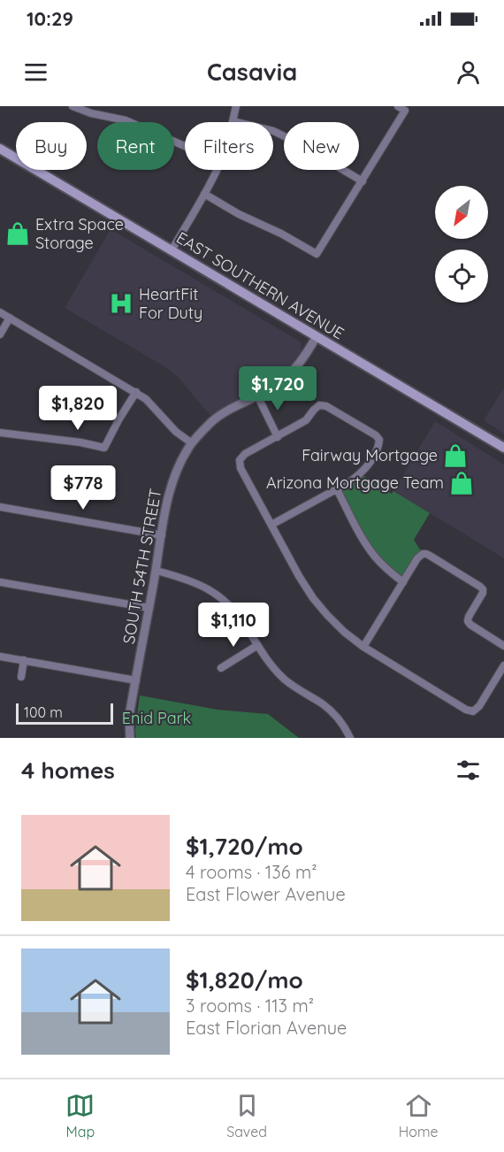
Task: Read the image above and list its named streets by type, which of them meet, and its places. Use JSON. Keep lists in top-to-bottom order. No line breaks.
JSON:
{"streets":{"main road":["EAST SOUTHERN AVENUE"],"street":["SOUTH 54TH STREET"]},"crossings":[["EAST SOUTHERN AVENUE","SOUTH 54TH STREET"]],"parks":["Enid Park"],"places":{"shop":["Extra Space Storage","Fairway Mortgage","Arizona Mortgage Team"],"hospital":["HeartFit For Duty"]},"scale_bar":"100 m","north":"bottom left","page":{"status":"10:29","header":"Casavia","chip":["Buy","Rent","Filters","New"],"price":["$1,720","$1,820","$778","$1,110"],"scale":"100 m","heading":"4 homes","list":[{"name":"$1,720/mo","note":"4 rooms · 136 m² · East Flower Avenue"},{"name":"$1,820/mo","note":"3 rooms · 113 m² · East Florian Avenue"}],"tabs":["Map","Saved","Home"]}}
